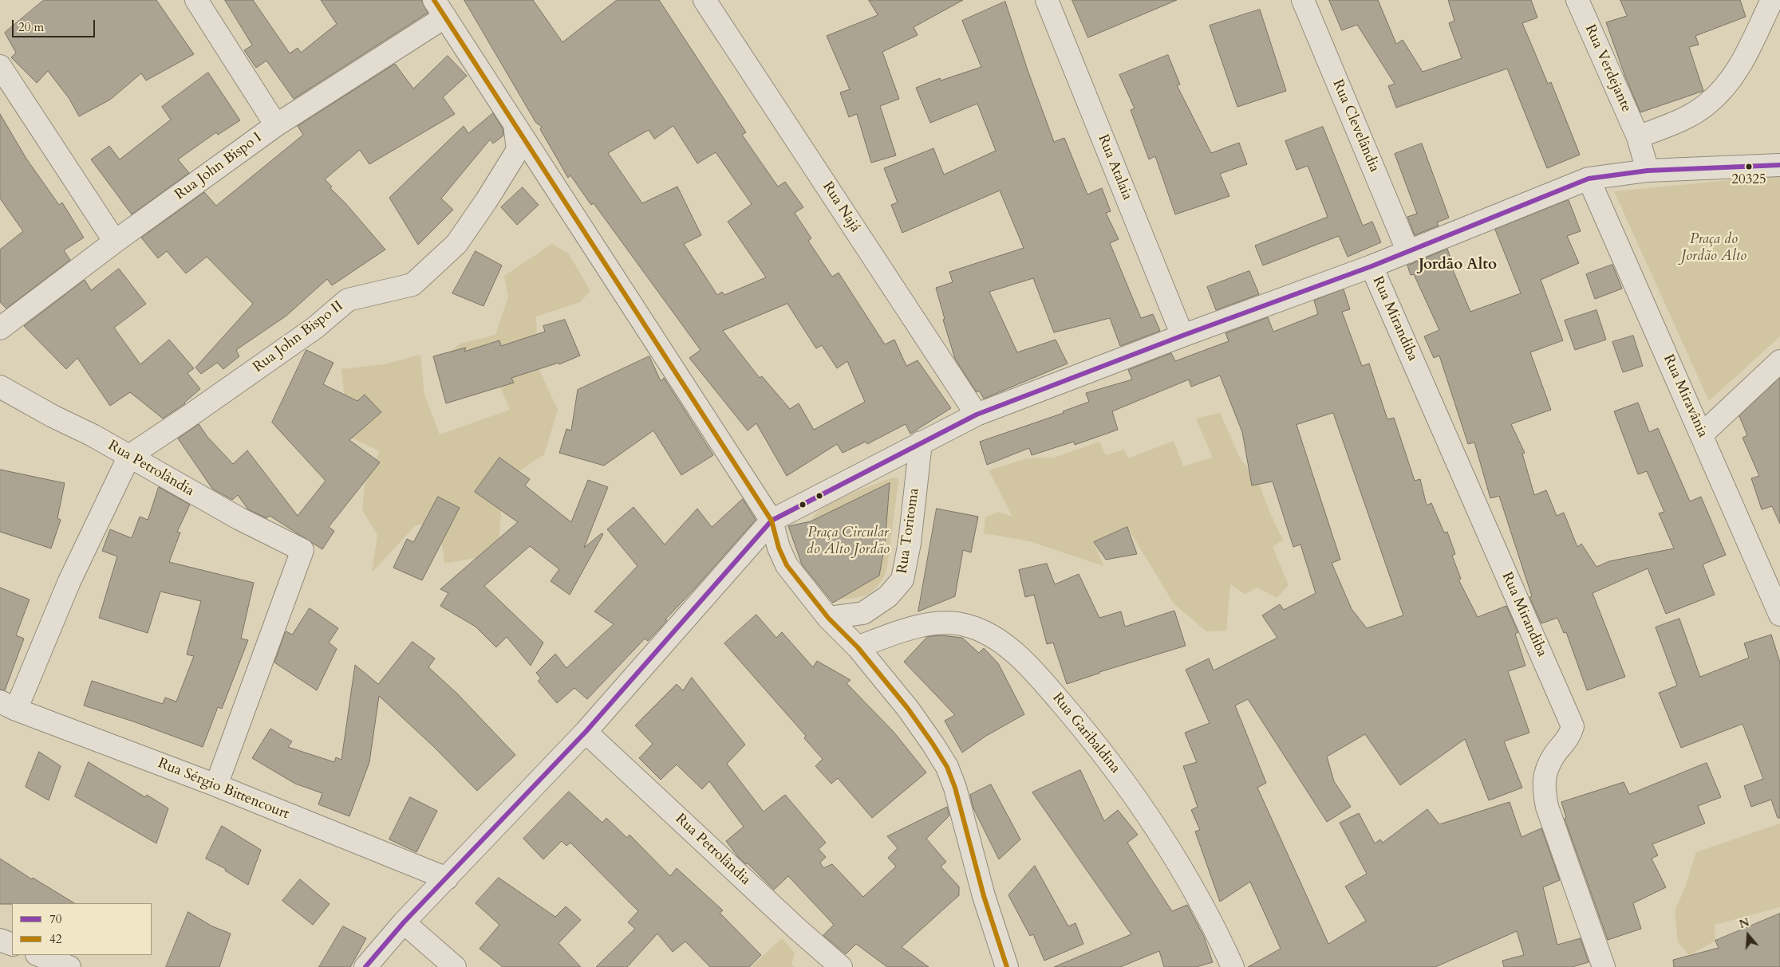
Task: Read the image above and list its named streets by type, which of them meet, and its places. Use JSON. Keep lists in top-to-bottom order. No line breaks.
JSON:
{"streets":{"street":["Rua Verdejante","Rua Clevelândia","Rua John Bispo I","Rua Atalaia","Rua Najá","Rua Mirandiba","Rua John Bispo II","Rua Miravânia","Rua Petrolândia","Rua Toritoma","Rua Garibaldina","Rua Sérgio Bittencourt"]},"crossings":[["Rua John Bispo II","Rua Petrolândia"],["Rua Petrolândia","Rua Sérgio Bittencourt"]],"districts":["Jordão Alto"],"parks":["Praça do Jordão Alto","Praça Circular do Alto Jordão"],"places":["20325"],"lines":["transit line 42","transit line 70"],"legend":["70","42"],"scale_bar":"20 m","north":"top"}
